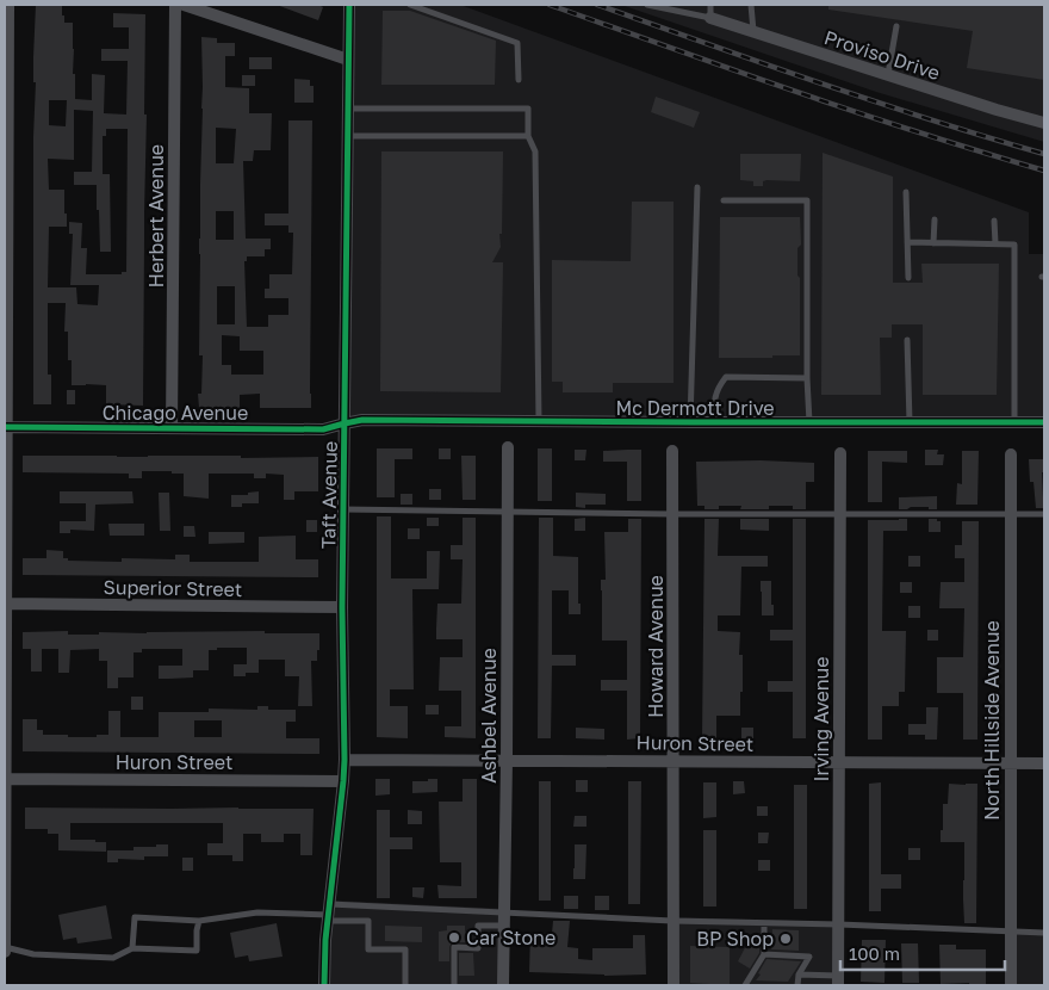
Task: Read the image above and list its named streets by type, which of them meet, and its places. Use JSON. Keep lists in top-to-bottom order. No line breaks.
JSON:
{"streets":{"street":["Proviso Drive","Herbert Avenue","Mc Dermott Drive","Chicago Avenue","Taft Avenue","Superior Street","Howard Avenue","Ashbel Avenue","Irving Avenue","North Hillside Avenue","Huron Street"]},"crossings":[["Herbert Avenue","Chicago Avenue"],["Mc Dermott Drive","Chicago Avenue"],["Mc Dermott Drive","Taft Avenue"],["Chicago Avenue","Taft Avenue"],["Taft Avenue","Superior Street"],["Taft Avenue","Huron Street"],["Howard Avenue","Huron Street"],["Ashbel Avenue","Huron Street"],["Irving Avenue","Huron Street"],["North Hillside Avenue","Huron Street"]],"places":["Car Stone","BP Shop"],"scale_bar":"100 m"}
